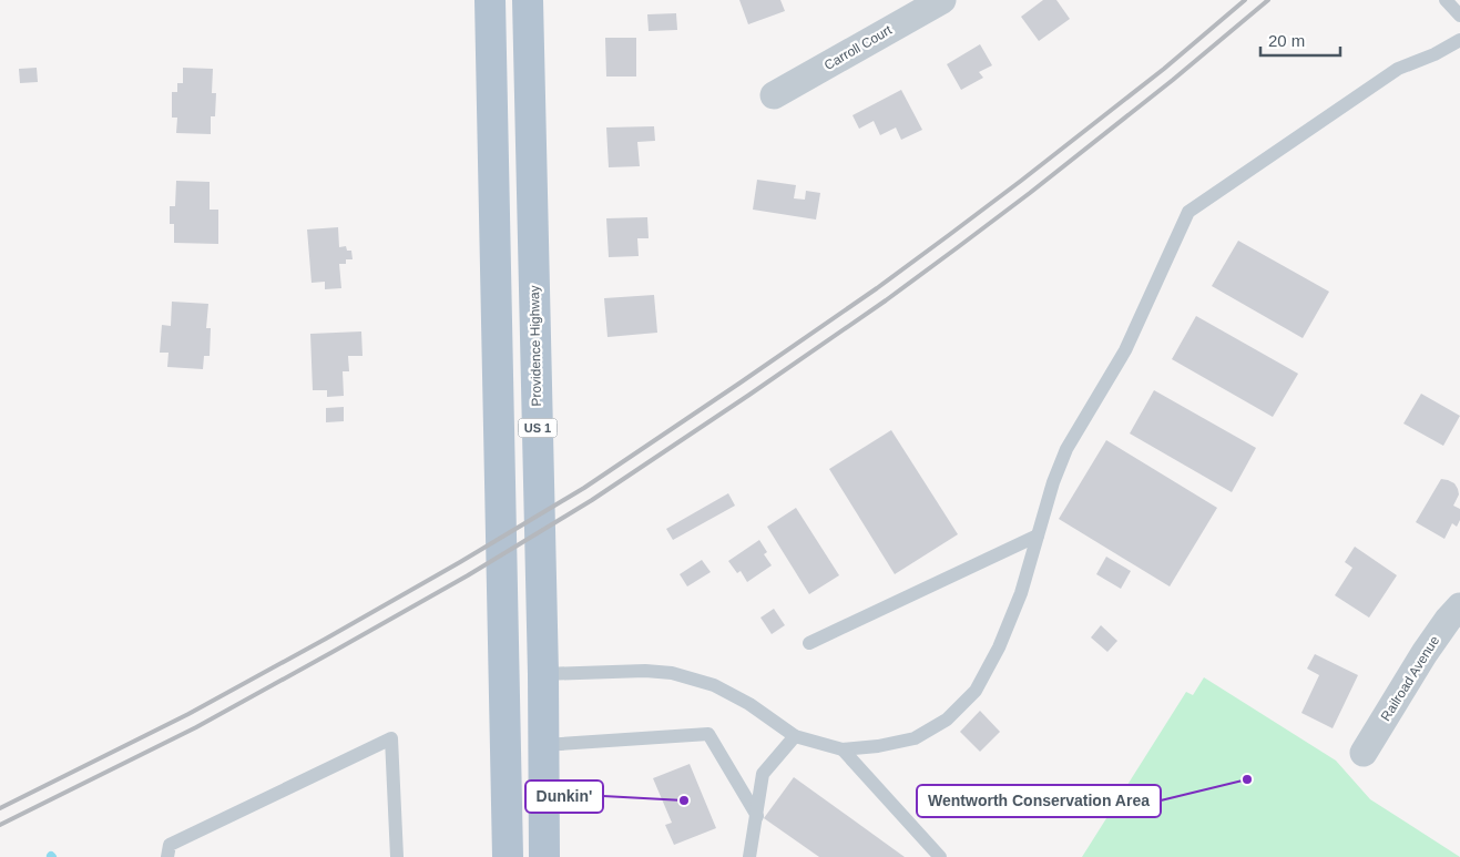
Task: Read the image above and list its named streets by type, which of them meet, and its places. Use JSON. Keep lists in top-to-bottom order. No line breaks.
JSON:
{"streets":{"main road":["Providence Highway","US 1"],"street":["Carroll Court","Railroad Avenue"]},"places":["Wentworth Conservation Area","Dunkin'"],"scale_bar":"20 m"}
